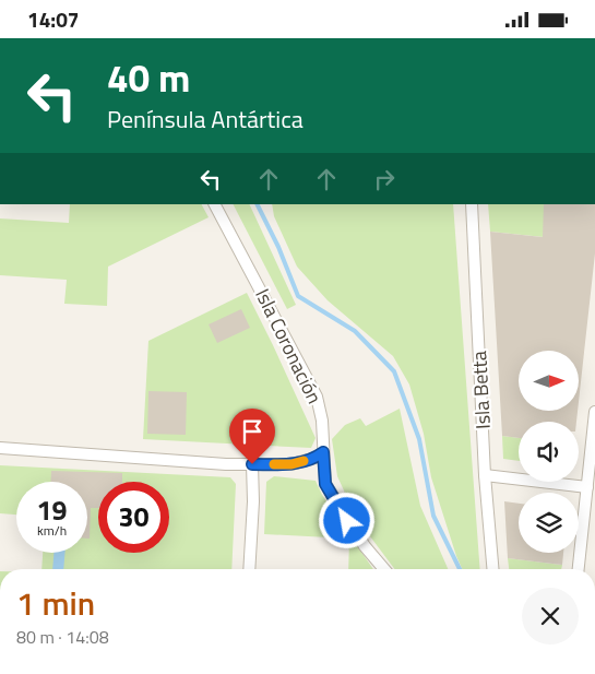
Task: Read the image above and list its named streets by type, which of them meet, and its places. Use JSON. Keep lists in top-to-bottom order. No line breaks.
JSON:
{"streets":{"street":["Isla Coronación","Isla Betta"]},"north":"right","page":{"status":"14:07","turn":["40 m","Península Antártica"],"speed":"19 km/h","limit":"30","heading":["1 min","80 m · 14:08"]}}
